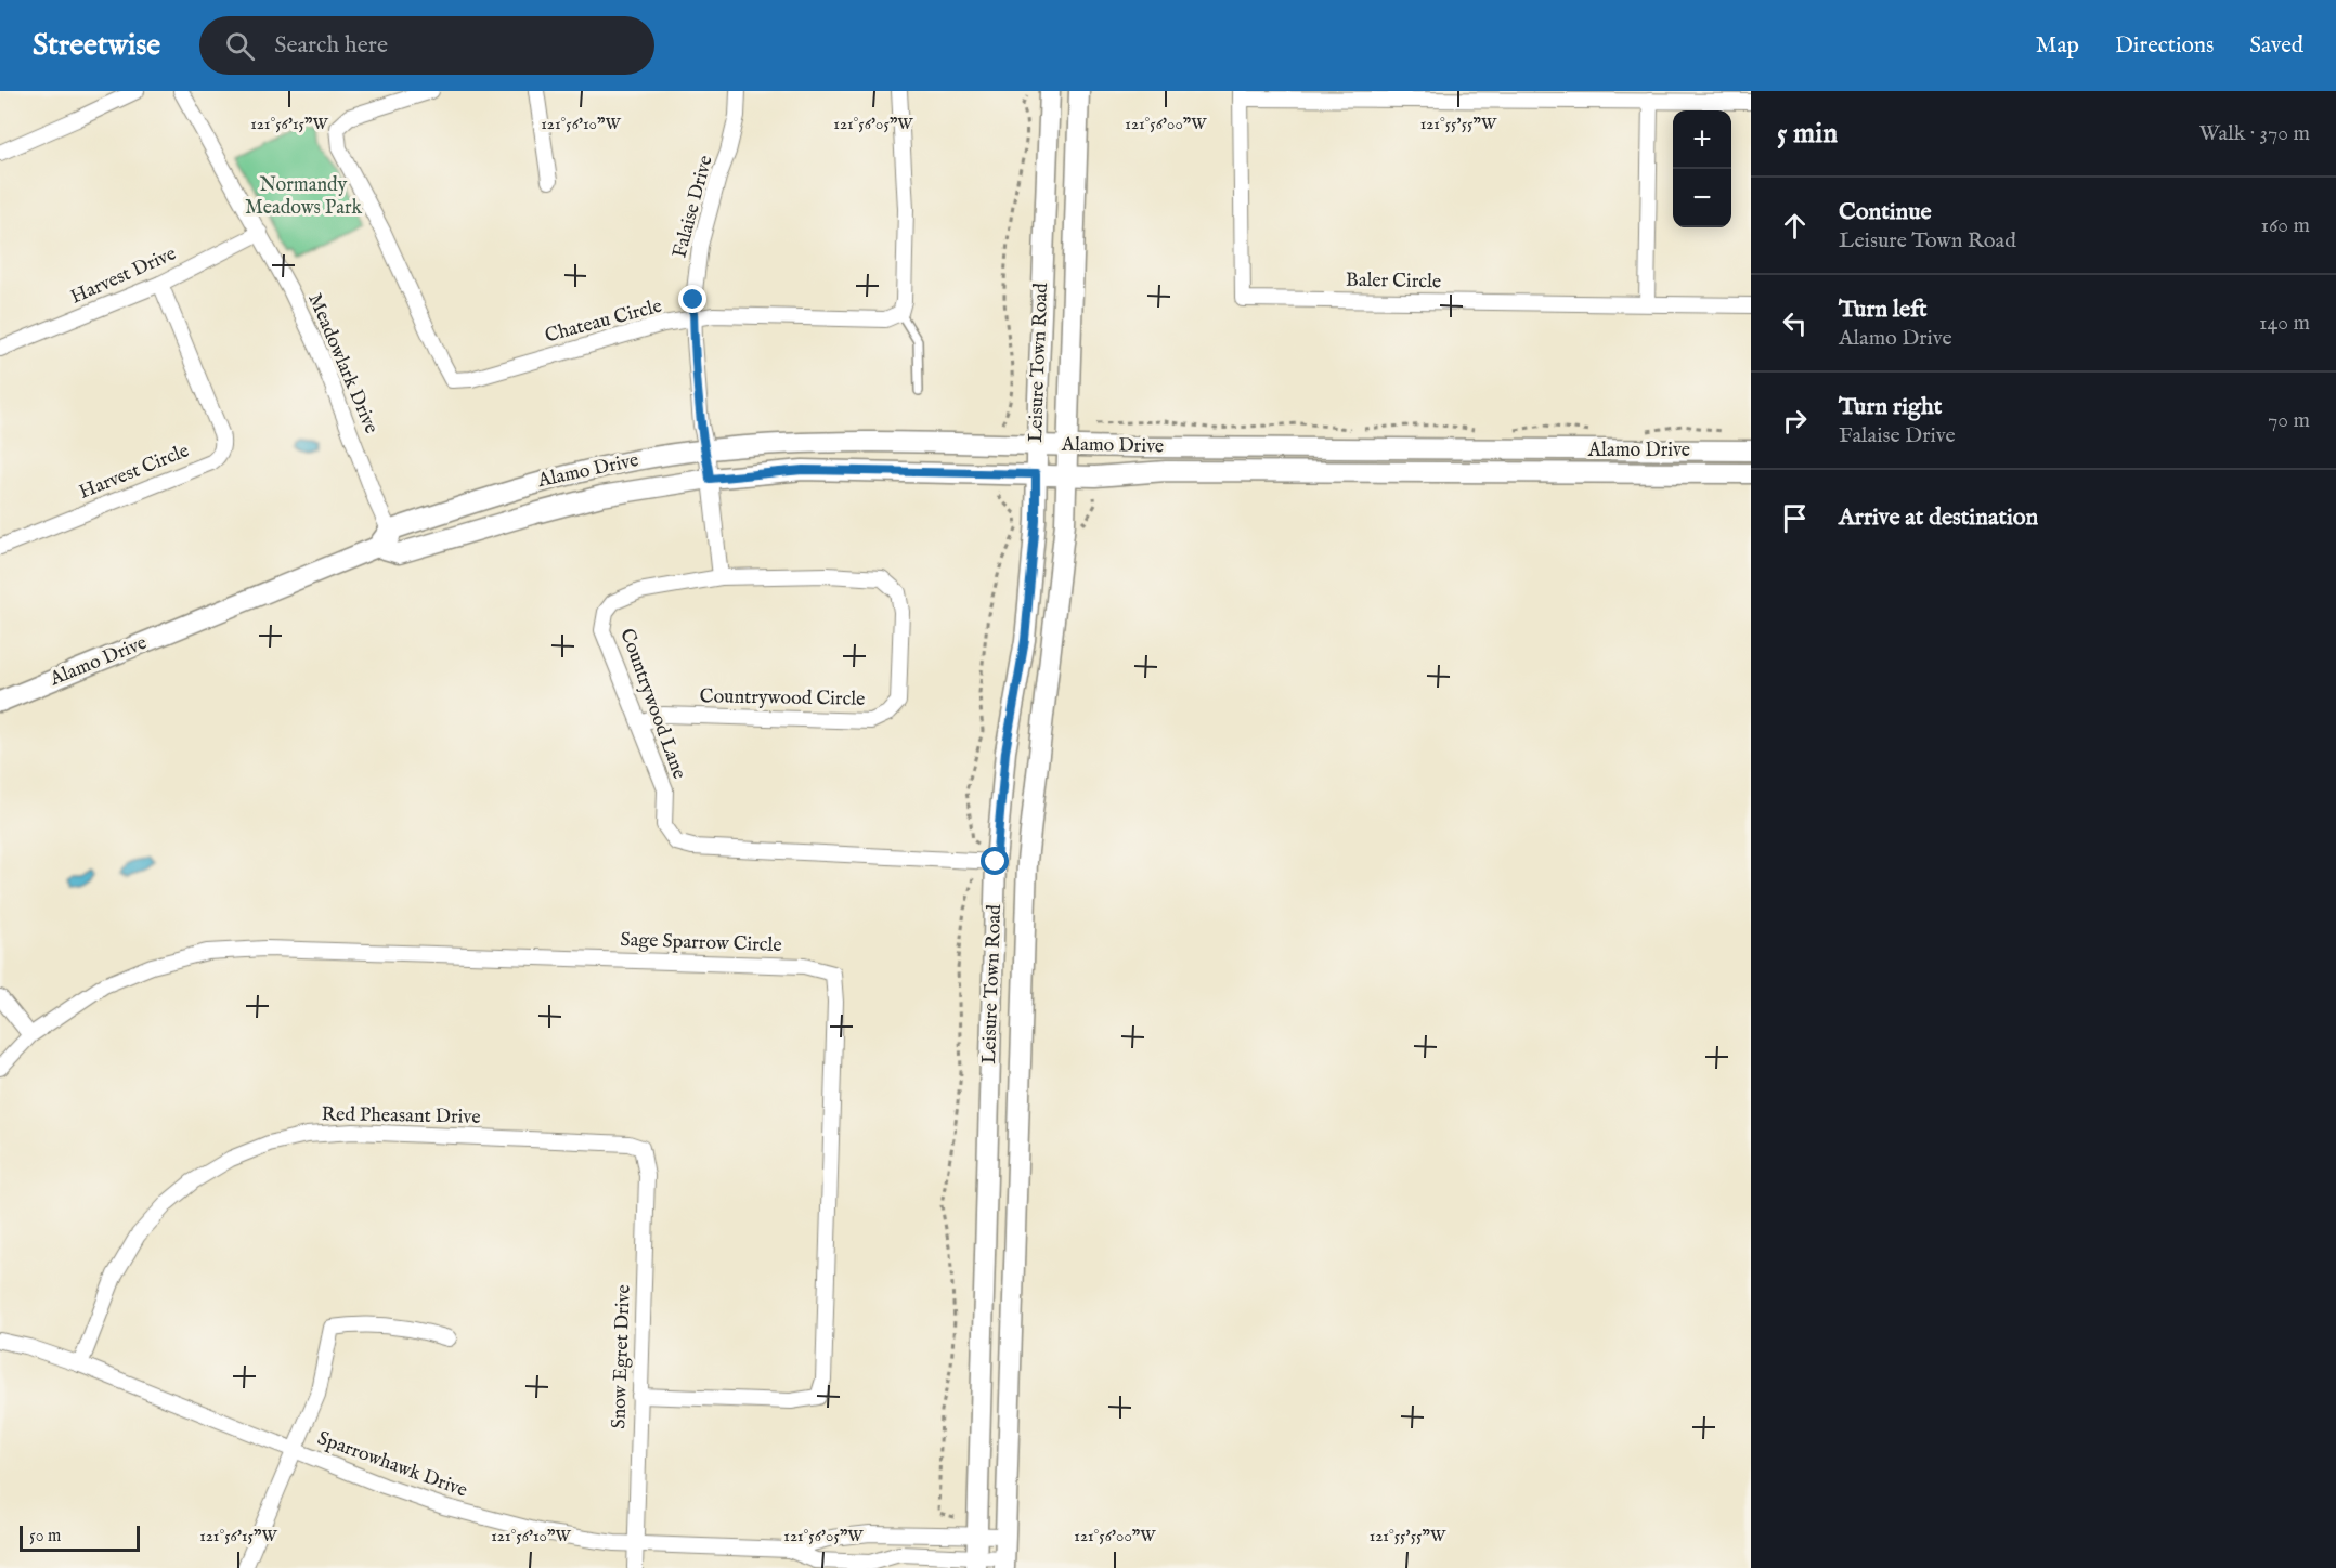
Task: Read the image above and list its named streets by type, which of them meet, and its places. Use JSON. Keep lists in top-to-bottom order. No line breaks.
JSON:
{"streets":{"main road":["Leisure Town Road","Alamo Drive"],"street":["Falaise Drive","Harvest Drive","Baler Circle","Chateau Circle","Meadowlark Drive","Harvest Circle","Countrywood Circle","Countrywood Lane","Sage Sparrow Circle","Red Pheasant Drive","Snow Egret Drive","Sparrowhawk Drive"]},"crossings":[["Falaise Drive","Chateau Circle"],["Falaise Drive","Alamo Drive"],["Falaise Drive","Countrywood Circle"],["Falaise Drive","Countrywood Lane"],["Harvest Drive","Meadowlark Drive"],["Harvest Drive","Harvest Circle"],["Leisure Town Road","Alamo Drive"],["Leisure Town Road","Countrywood Lane"],["Leisure Town Road","Sparrowhawk Drive"],["Meadowlark Drive","Alamo Drive"],["Countrywood Circle","Countrywood Lane"],["Sage Sparrow Circle","Snow Egret Drive"],["Red Pheasant Drive","Snow Egret Drive"],["Red Pheasant Drive","Sparrowhawk Drive"],["Snow Egret Drive","Sparrowhawk Drive"]],"parks":["Normandy Meadows Park"],"scale_bar":"50 m","page":{"header":"Streetwise","search":"Search here","nav":["Map","Directions","Saved"],"heading":["5 min","Walk · 370 m"],"map_buttons":["+","−"],"list":[["Continue","Leisure Town Road","160 m"],["Turn left","Alamo Drive","140 m"],["Turn right","Falaise Drive","70 m"],"Arrive at destination"],"scale":"50 m"},"coordinates":["121°56'15\"W","121°56'10\"W","121°56'05\"W","121°56'00\"W","121°55'55\"W"]}
